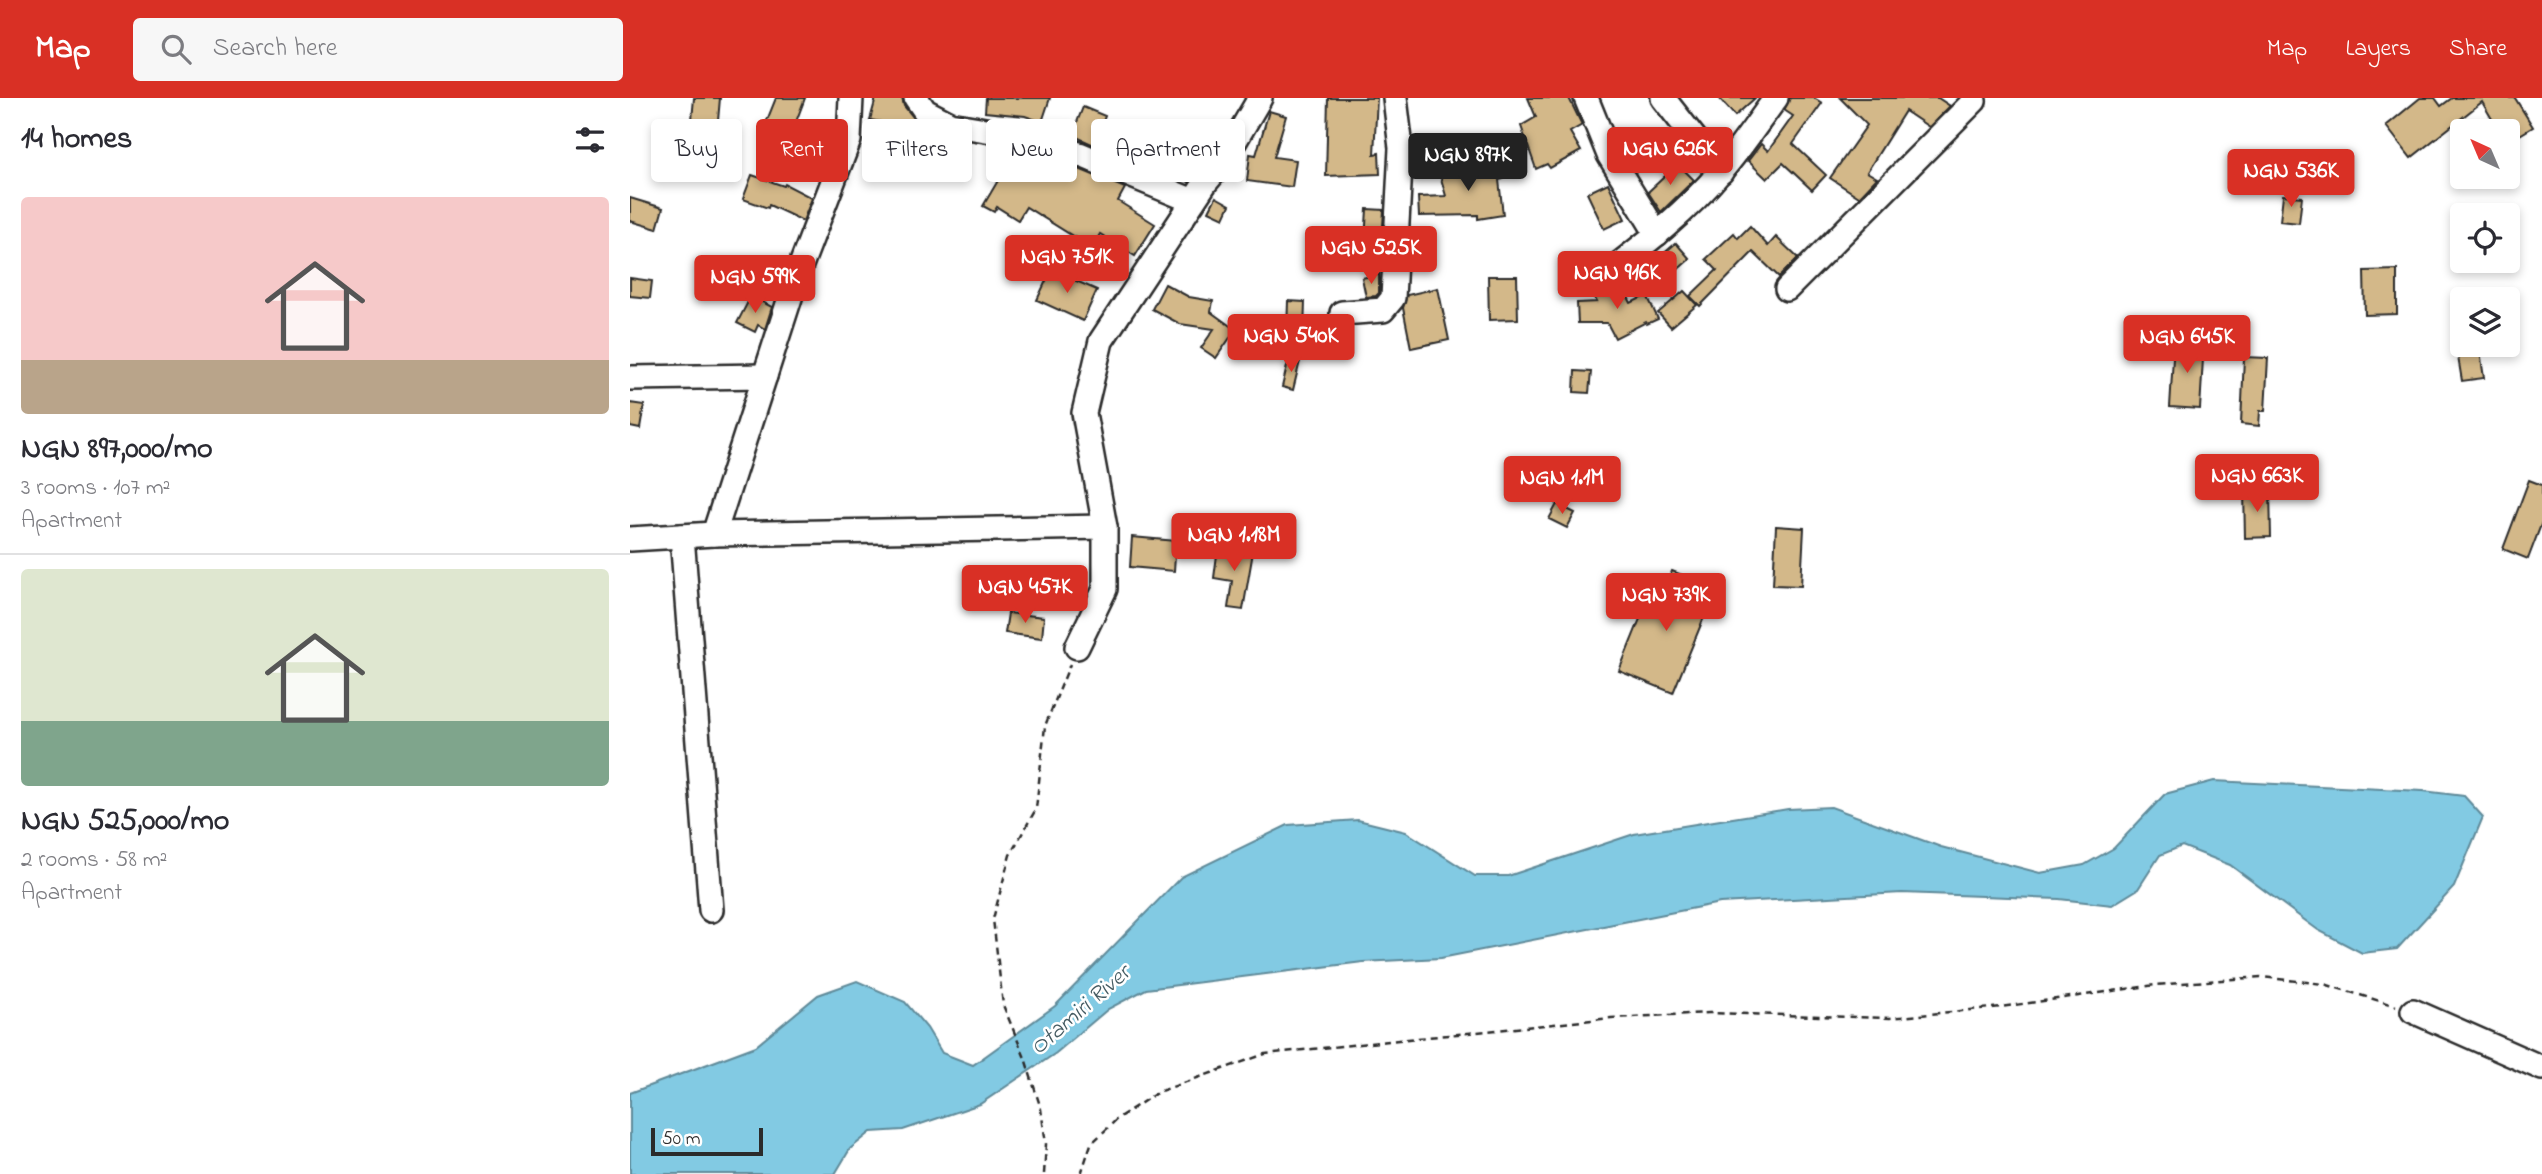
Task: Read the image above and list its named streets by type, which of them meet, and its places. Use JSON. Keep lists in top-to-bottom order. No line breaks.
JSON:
{"water":["Otamiri River"],"scale_bar":"50 m","north":"top left","page":{"header":"Map","search":"Search here","nav":["Map","Layers","Share"],"heading":"14 homes","chip":["Buy","Rent","Filters","New","Apartment"],"price":["NGN 626K","NGN 897K","NGN 536K","NGN 525K","NGN 751K","NGN 916K","NGN 599K","NGN 540K","NGN 645K","NGN 663K","NGN 1.1M","NGN 1.18M","NGN 457K","NGN 739K"],"list":[{"name":"NGN 897,000/mo","note":"3 rooms · 107 m² · Apartment"},{"name":"NGN 525,000/mo","note":"2 rooms · 58 m² · Apartment"}],"scale":"50 m"}}
